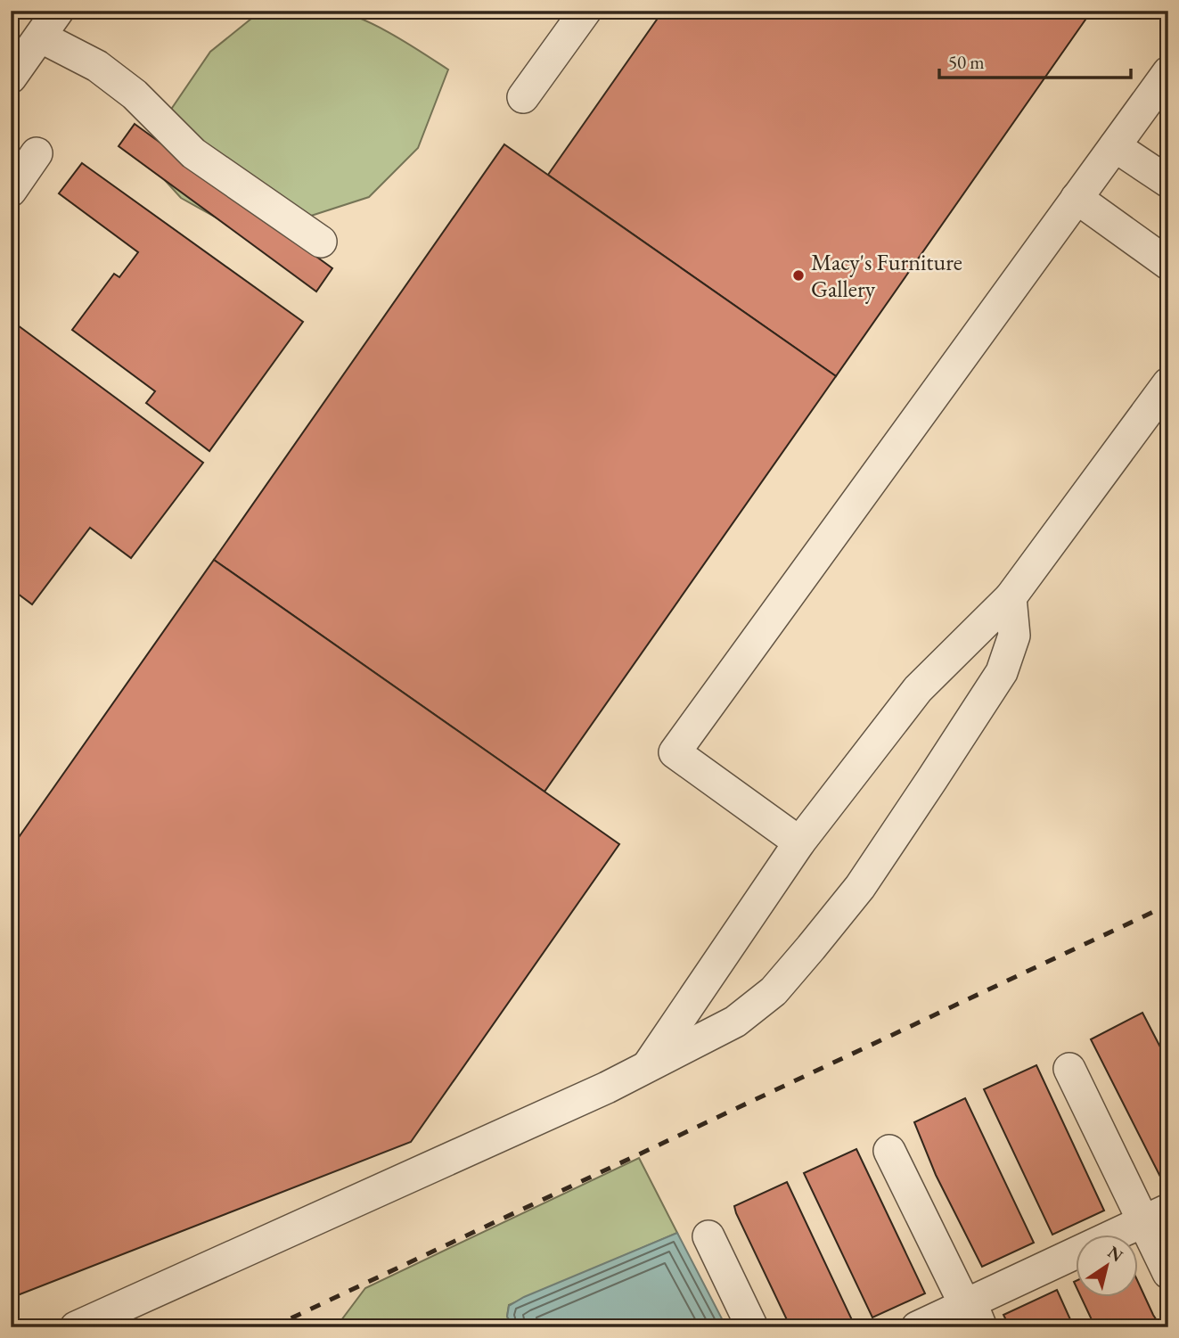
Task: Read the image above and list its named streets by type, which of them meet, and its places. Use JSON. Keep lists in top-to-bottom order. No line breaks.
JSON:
{"places":["Macy's Furniture Gallery"],"scale_bar":"50 m","north":"top right"}
